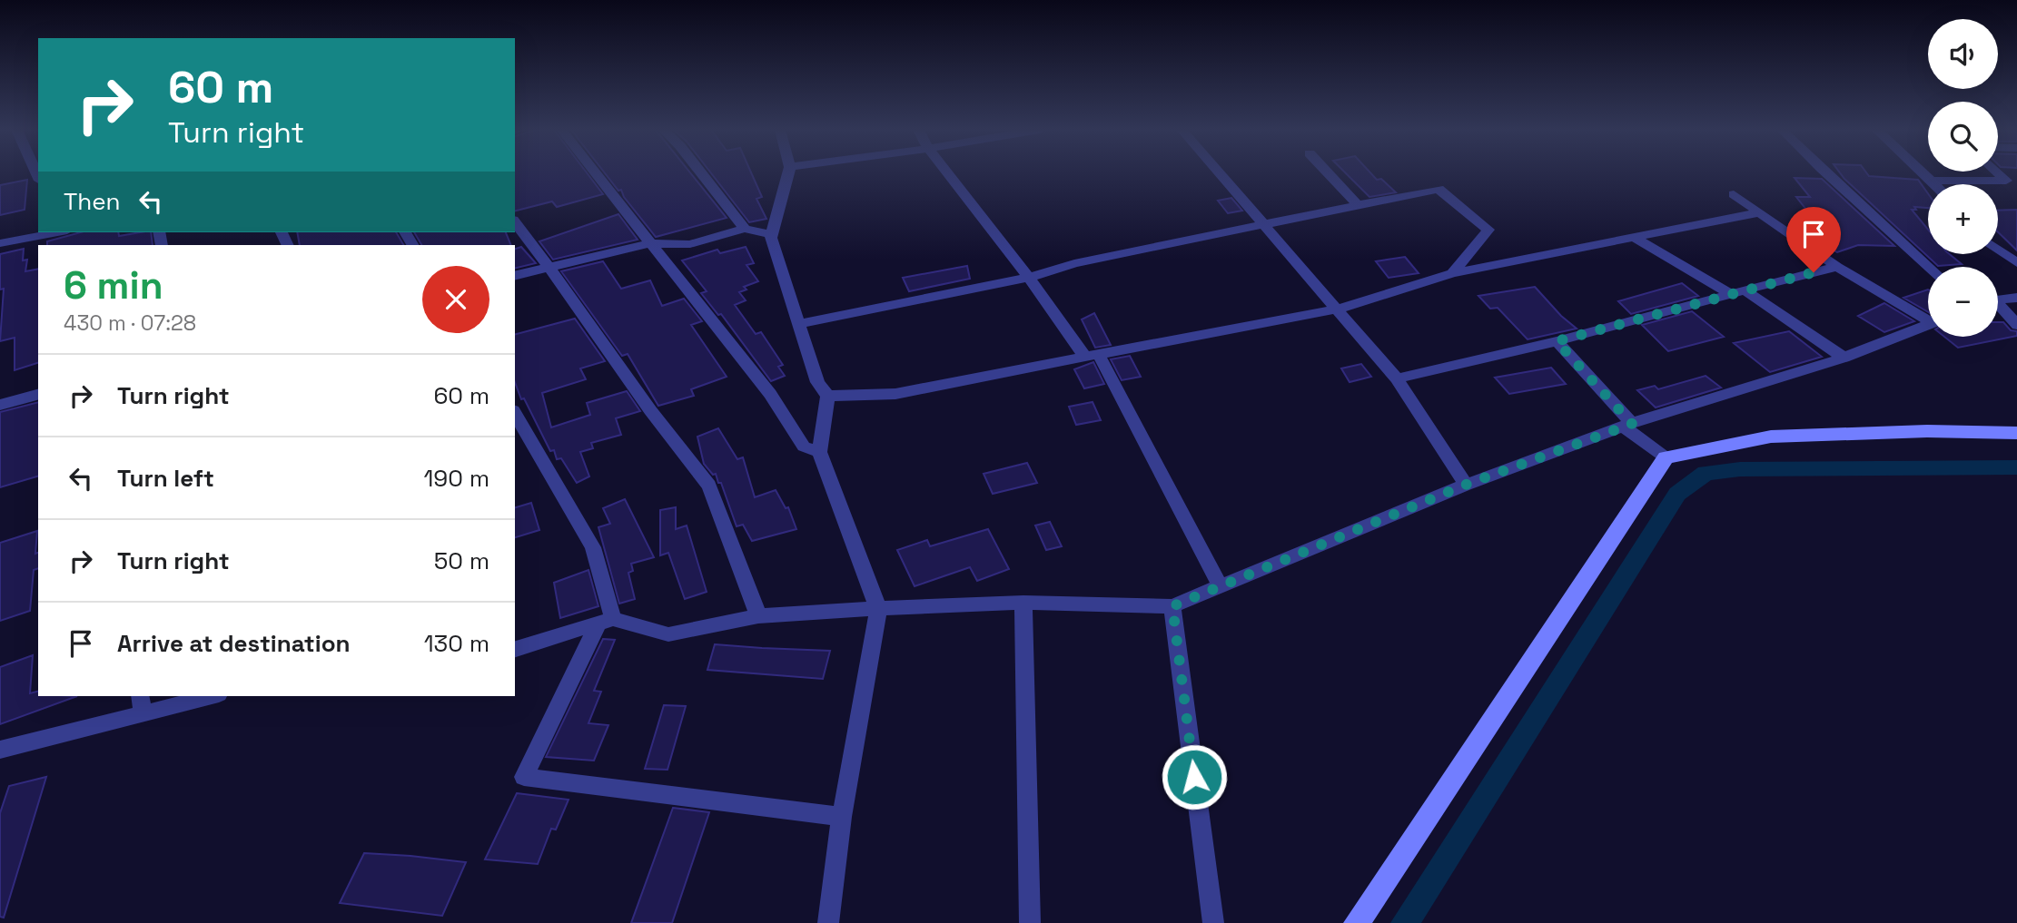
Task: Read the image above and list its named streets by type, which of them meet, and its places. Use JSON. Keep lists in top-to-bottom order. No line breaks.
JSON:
{"page":{"map_buttons":["+","−"],"turn":["60 m","Turn right"],"then":"Then","heading":["6 min","430 m · 07:28"],"list":[{"name":"Turn right","value":"60 m"},{"name":"Turn left","value":"190 m"},{"name":"Turn right","value":"50 m"},{"name":"Arrive at destination","value":"130 m"}]}}
